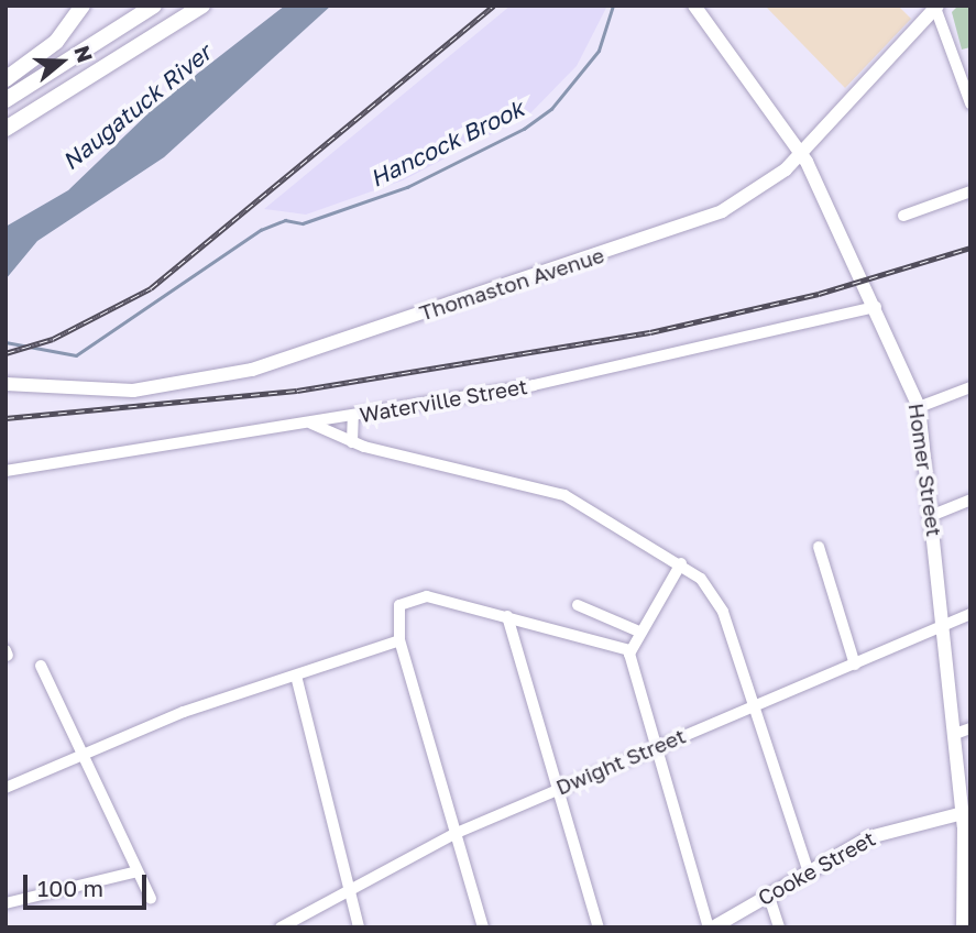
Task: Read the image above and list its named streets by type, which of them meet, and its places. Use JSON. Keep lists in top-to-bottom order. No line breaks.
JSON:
{"streets":{"main road":["Thomaston Avenue","Homer Street","Cooke Street"],"street":["Waterville Street","Dwight Street"]},"crossings":[["Thomaston Avenue","Homer Street"],["Waterville Street","Homer Street"],["Homer Street","Dwight Street"],["Homer Street","Cooke Street"]],"water":["Naugatuck River","Hancock Brook"],"scale_bar":"100 m","north":"right"}
